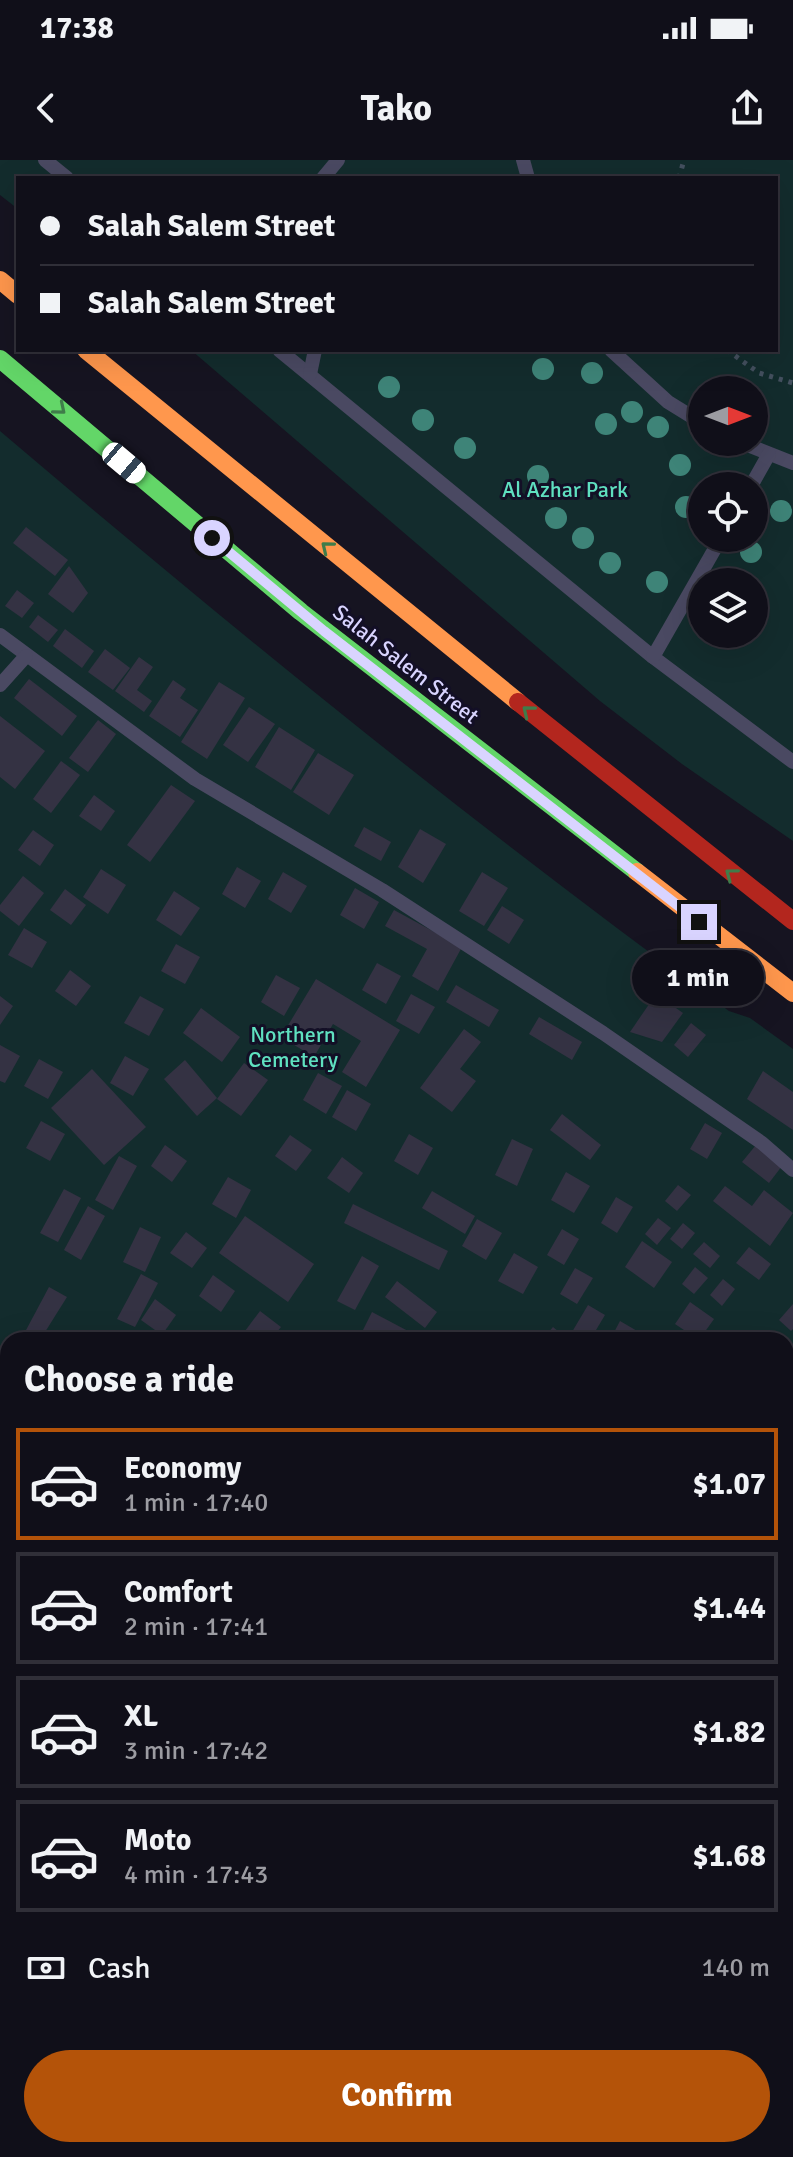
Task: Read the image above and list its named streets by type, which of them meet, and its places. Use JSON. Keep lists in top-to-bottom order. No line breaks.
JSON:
{"streets":{"highway":["Salah Salem Street"]},"parks":["Al Azhar Park","Northern Cemetery"],"north":"right","page":{"status":"17:38","header":"Tako","banner":["Salah Salem Street","Salah Salem Street"],"bubble":"1 min","heading":"Choose a ride","list":[{"name":"Economy","note":"1 min · 17:40","value":"$1.07"},{"name":"Comfort","note":"2 min · 17:41","value":"$1.44"},{"name":"XL","note":"3 min · 17:42","value":"$1.82"},{"name":"Moto","note":"4 min · 17:43","value":"$1.68"}],"pay":["Cash","140 m"],"buttons":"Confirm"}}
